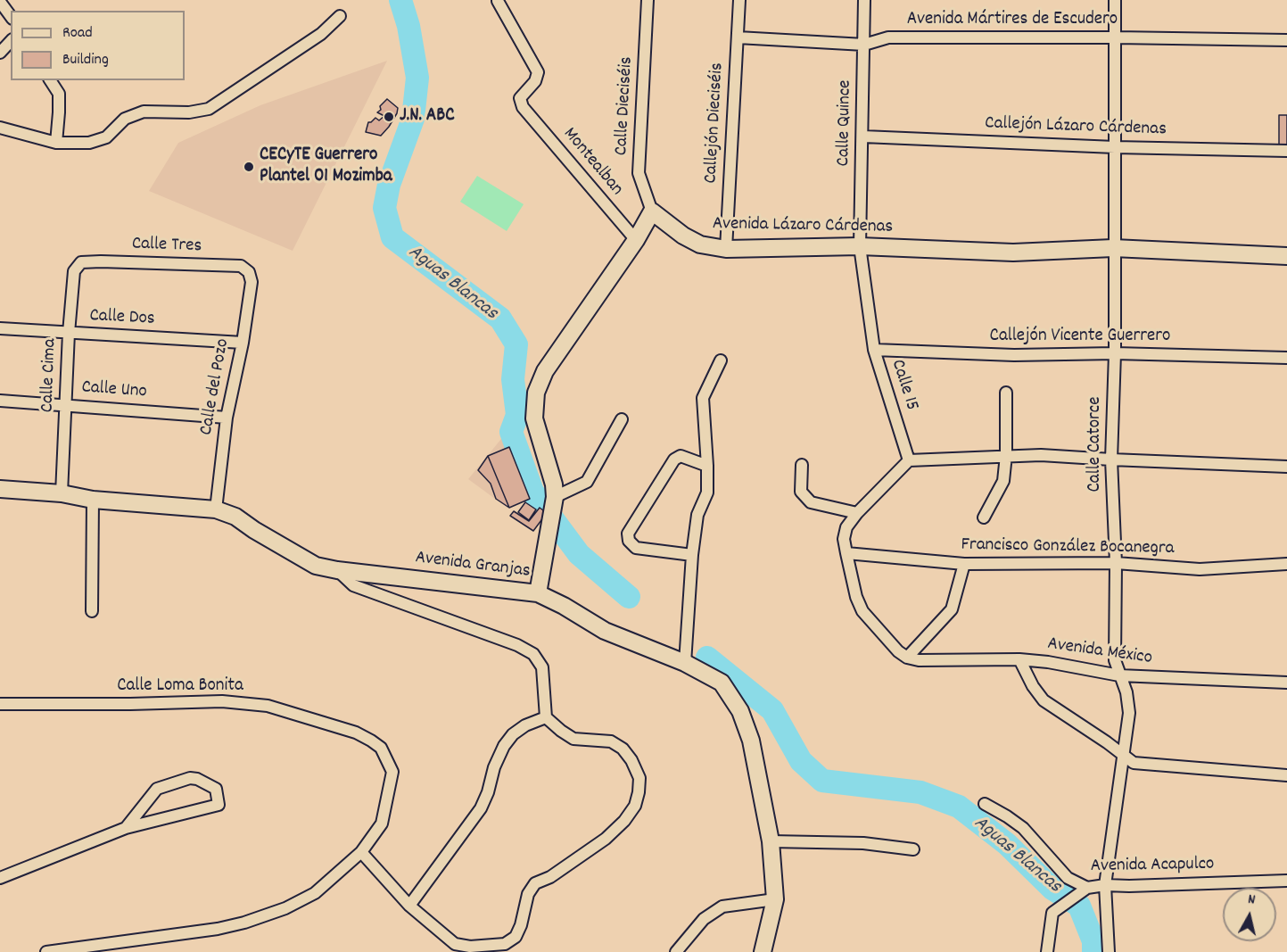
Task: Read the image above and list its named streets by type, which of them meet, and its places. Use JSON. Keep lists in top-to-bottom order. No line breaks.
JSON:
{"streets":{"main road":["Avenida Lázaro Cárdenas","Avenida Granjas"],"street":["Avenida Mártires de Escudero","Calle Dieciséis","Callejón Dieciséis","Calle Quince","Callejón Lázaro Cárdenas","Montealban","Calle Tres","Calle Dos","Callejón Vicente Guerrero","Calle Cima","Calle 15","Calle del Pozo","Calle Uno","Calle Catorce","Francisco González Bocanegra","Avenida México","Calle Loma Bonita","Avenida Acapulco"]},"crossings":[["Avenida Mártires de Escudero","Callejón Dieciséis"],["Avenida Mártires de Escudero","Calle Quince"],["Avenida Mártires de Escudero","Calle Catorce"],["Calle Dieciséis","Avenida Lázaro Cárdenas"],["Callejón Dieciséis","Avenida Lázaro Cárdenas"],["Calle Quince","Callejón Lázaro Cárdenas"],["Calle Quince","Avenida Lázaro Cárdenas"],["Calle Quince","Calle 15"],["Callejón Lázaro Cárdenas","Calle Catorce"],["Avenida Lázaro Cárdenas","Calle 15"],["Avenida Lázaro Cárdenas","Calle Catorce"],["Calle Tres","Calle Cima"],["Calle Tres","Calle del Pozo"],["Calle Dos","Calle Cima"],["Calle Dos","Calle del Pozo"],["Callejón Vicente Guerrero","Calle 15"],["Callejón Vicente Guerrero","Calle Catorce"],["Calle Cima","Calle Uno"],["Calle Cima","Avenida Granjas"],["Calle del Pozo","Calle Uno"],["Calle del Pozo","Avenida Granjas"],["Calle Catorce","Francisco González Bocanegra"],["Calle Catorce","Avenida México"],["Calle Catorce","Avenida Acapulco"]],"water":["Aguas Blancas"],"places":["J.N. ABC","CECyTE Guerrero Plantel 01 Mozimba"],"legend":["Road","Building"],"north":"top"}
